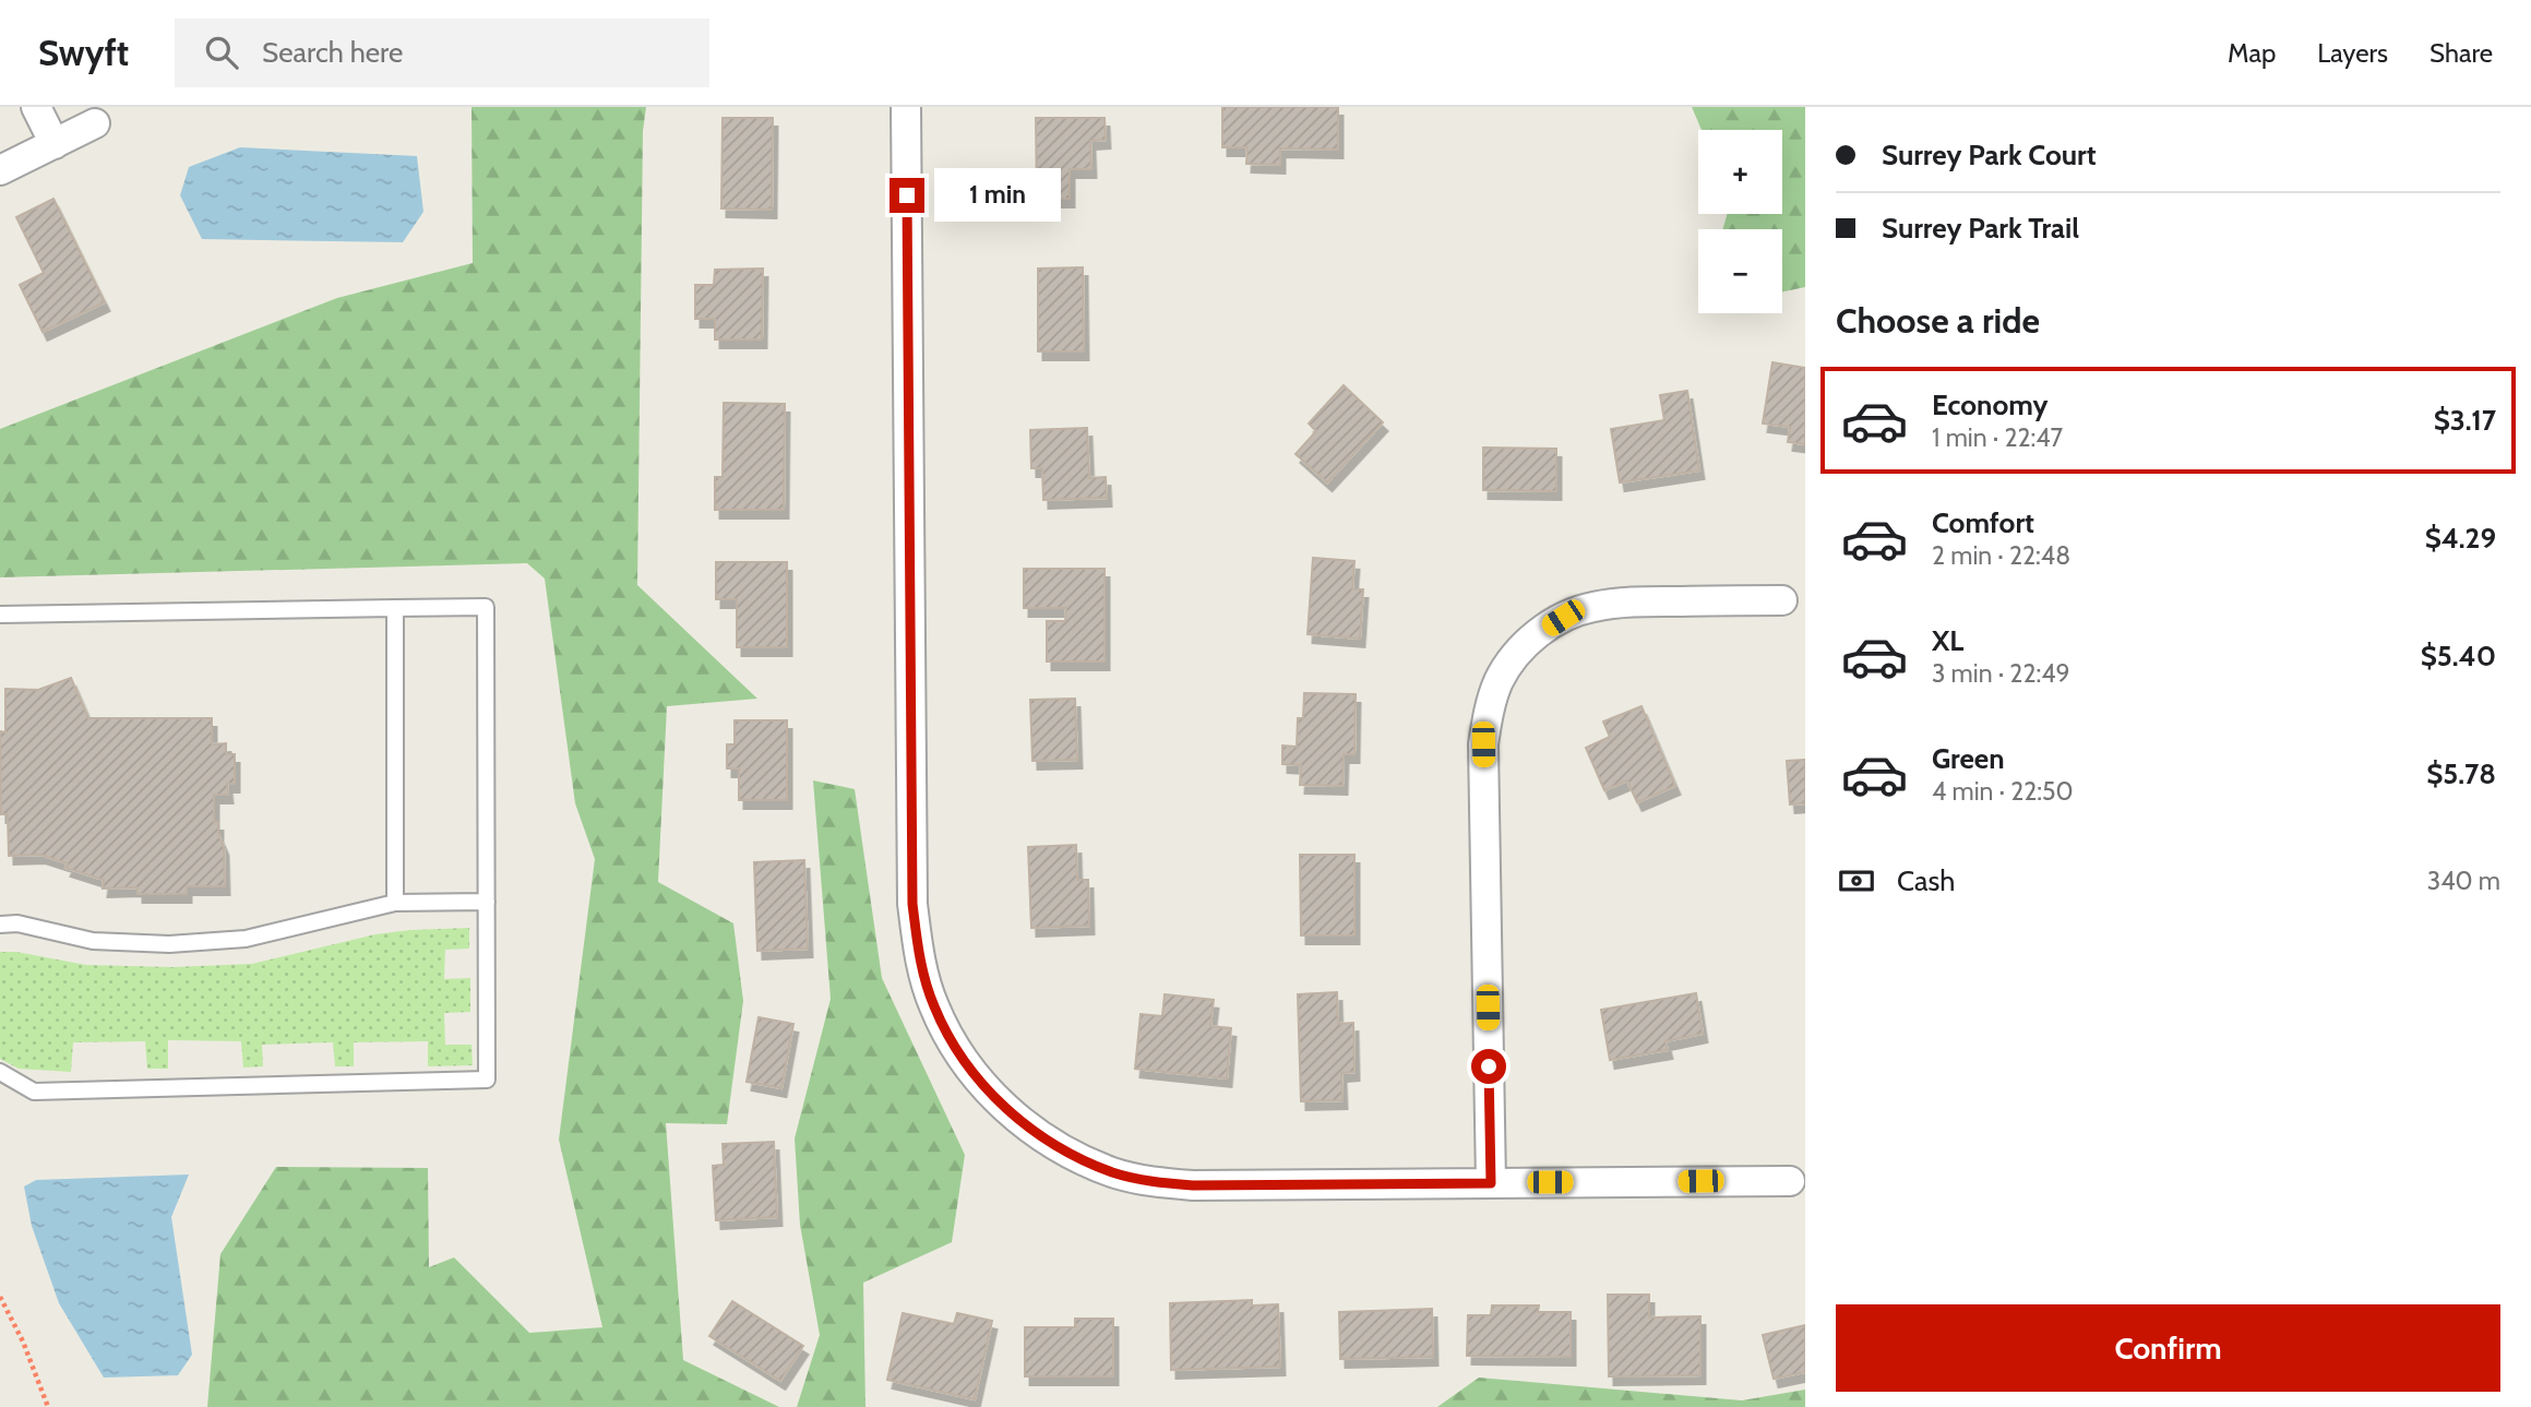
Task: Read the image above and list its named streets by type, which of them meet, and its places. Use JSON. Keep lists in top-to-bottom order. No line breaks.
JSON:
{"page":{"header":"Swyft","search":"Search here","nav":["Map","Layers","Share"],"banner":["Surrey Park Court","Surrey Park Trail"],"map_buttons":["+","−"],"bubble":"1 min","heading":"Choose a ride","list":[{"name":"Economy","note":"1 min · 22:47","value":"$3.17"},{"name":"Comfort","note":"2 min · 22:48","value":"$4.29"},{"name":"XL","note":"3 min · 22:49","value":"$5.40"},{"name":"Green","note":"4 min · 22:50","value":"$5.78"}],"pay":["Cash","340 m"],"buttons":"Confirm"}}
